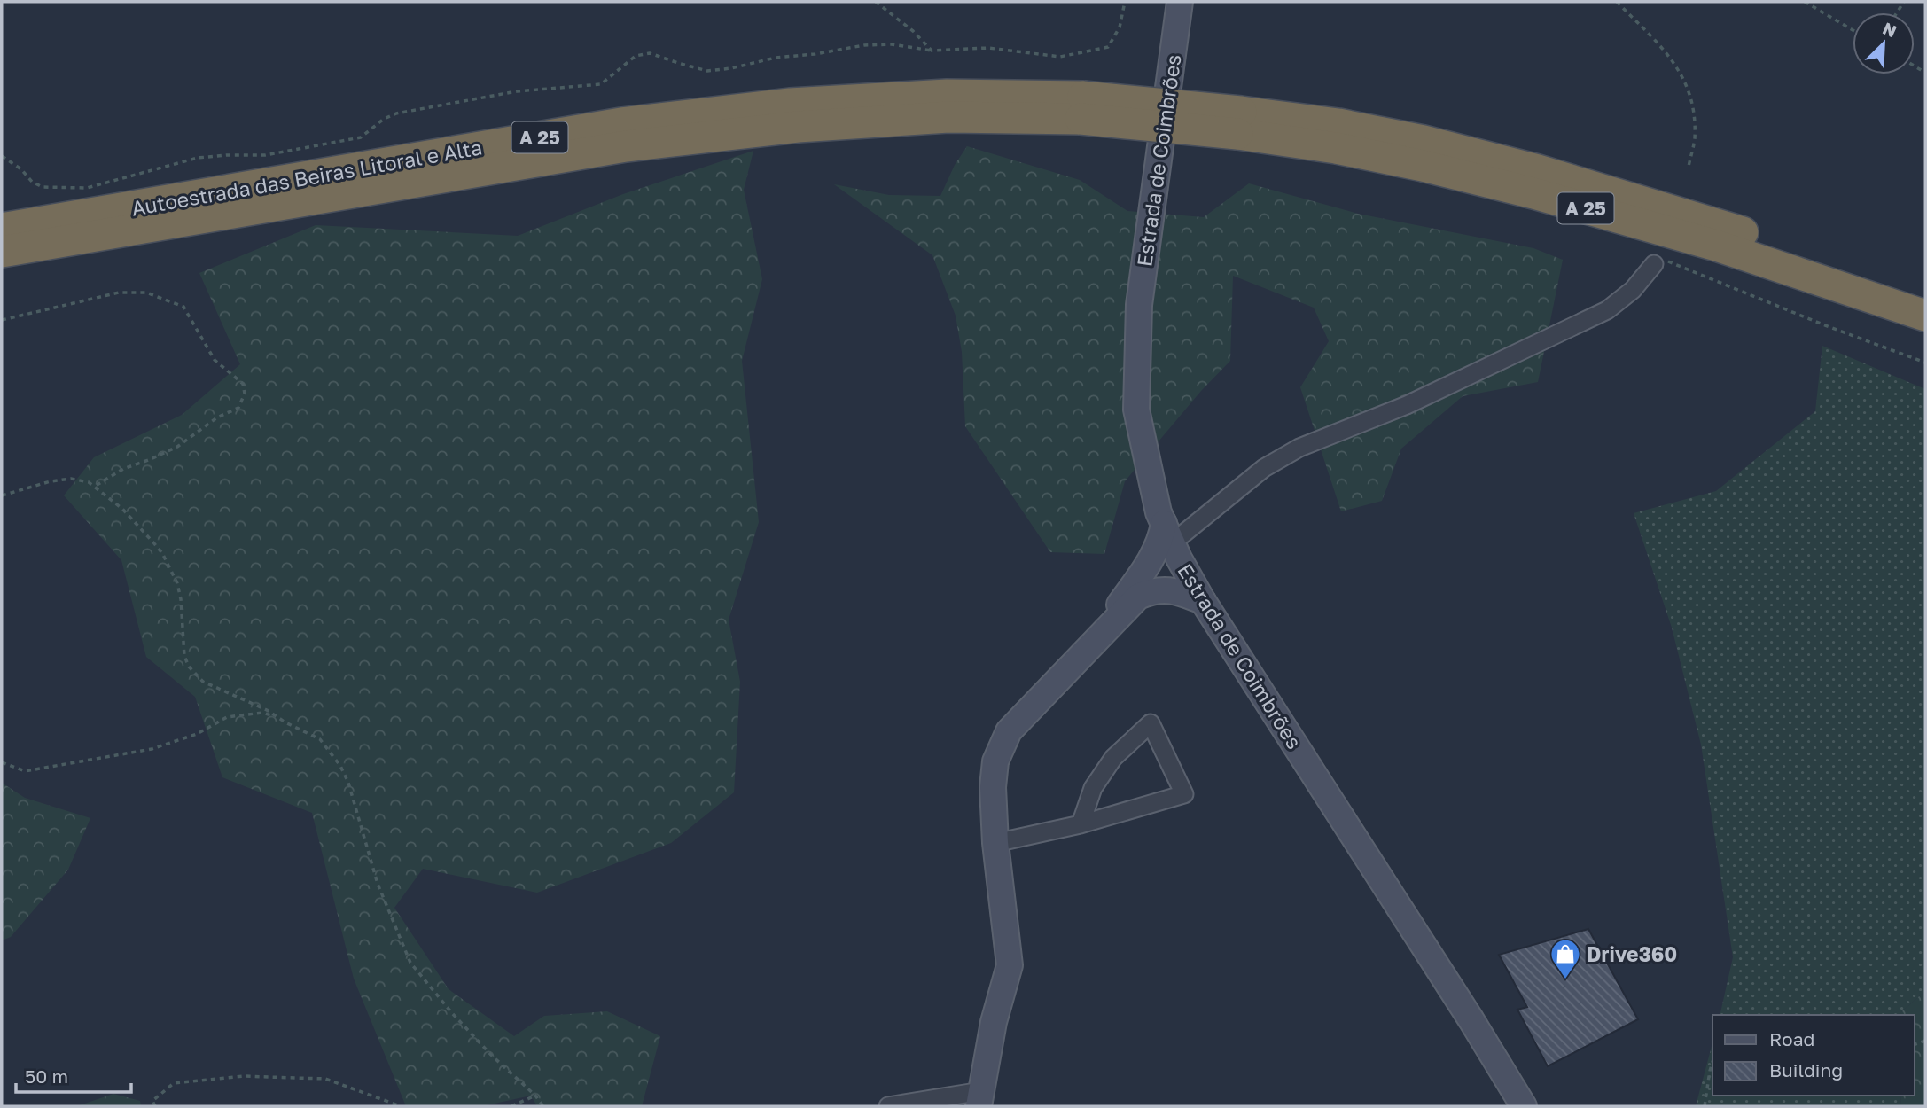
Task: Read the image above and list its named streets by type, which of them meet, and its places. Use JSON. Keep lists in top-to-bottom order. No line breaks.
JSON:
{"streets":{"highway":["A 25","Autoestrada das Beiras Litoral e Alta"],"street":["Estrada de Coimbrões"]},"places":{"shop":["Drive360"]},"legend":["Road","Building"],"scale_bar":"50 m","north":"top right"}
